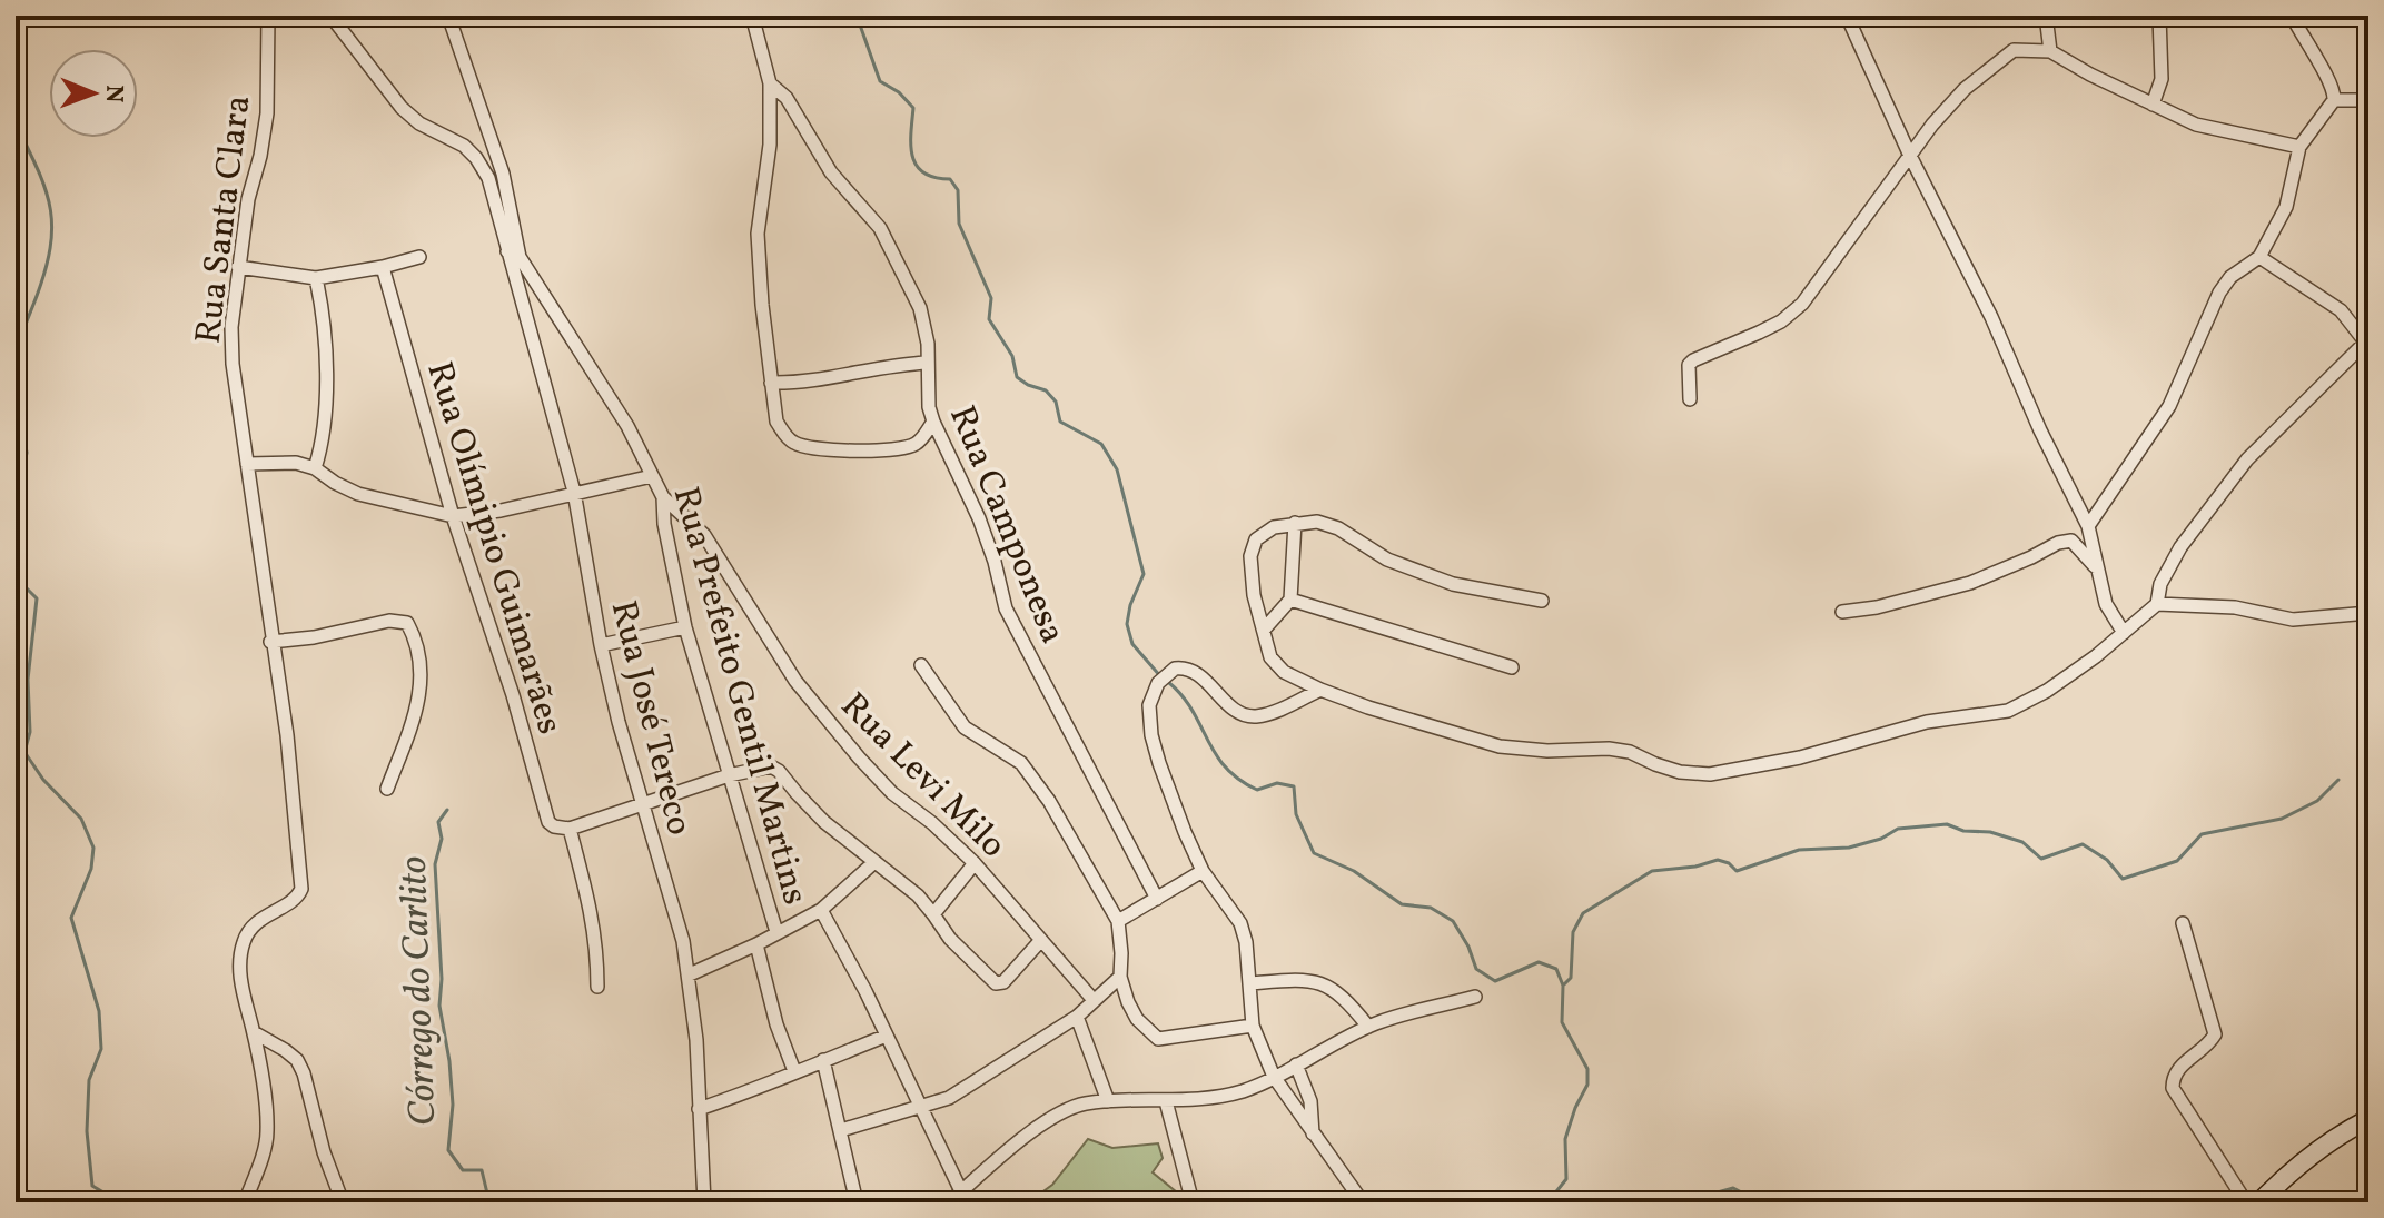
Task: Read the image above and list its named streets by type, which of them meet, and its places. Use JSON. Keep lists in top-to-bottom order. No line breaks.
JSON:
{"streets":{"street":["Rua Santa Clara","Rua Camponesa","Rua Olímipio Guimarães","Rua Prefeito Gentil Martins","Rua José Tereco","Rua Levi Milo"]},"crossings":[["Rua Prefeito Gentil Martins","Rua José Tereco"],["Rua Prefeito Gentil Martins","Rua Levi Milo"]],"water":["Córrego do Carlito"],"north":"right"}
